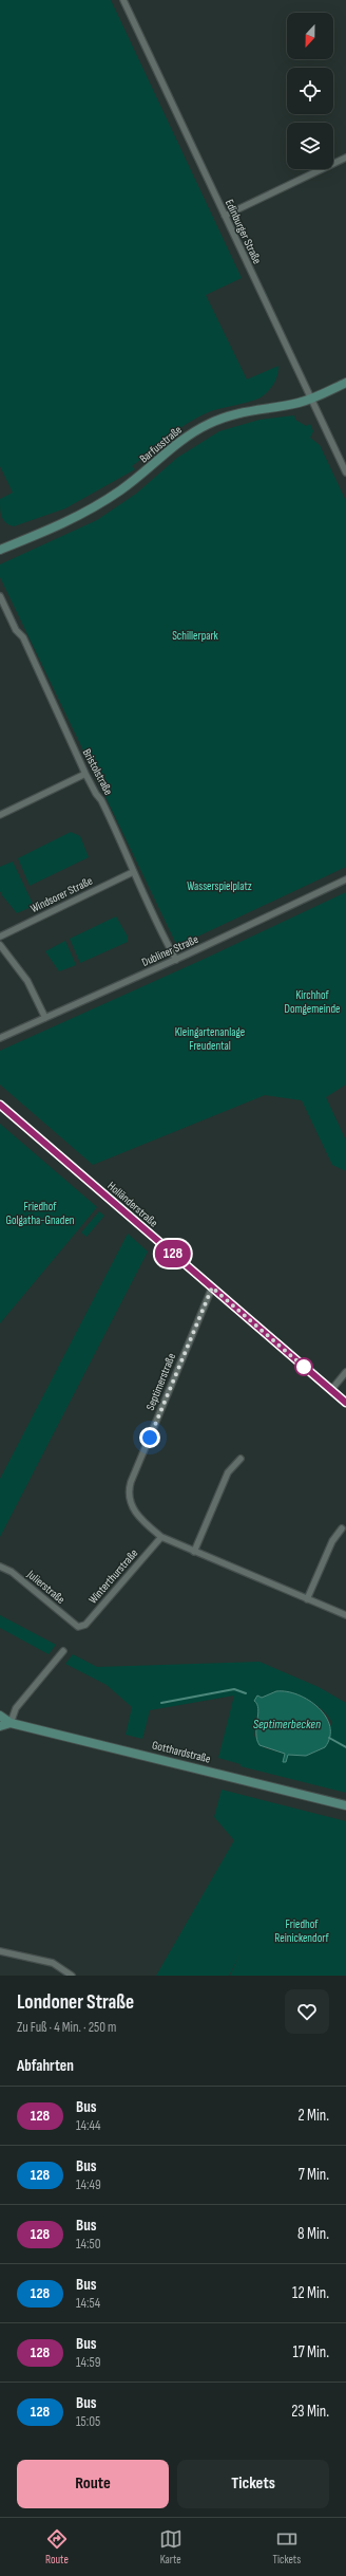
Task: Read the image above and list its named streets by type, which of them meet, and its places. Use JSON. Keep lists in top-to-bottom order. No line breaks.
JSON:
{"streets":{"main road":["Barfusstraße","Gotthardstraße"],"street":["Edinburger Straße","Bristolstraße","Windsorer Straße","Dubliner Straße","Holländerstraße","Septimerstraße","Winterthurstraße","Julierstraße"]},"crossings":[["Edinburger Straße","Barfusstraße"],["Bristolstraße","Windsorer Straße"],["Bristolstraße","Dubliner Straße"],["Holländerstraße","Septimerstraße"],["Septimerstraße","Winterthurstraße"],["Winterthurstraße","Julierstraße"]],"water":["Septimerbecken"],"parks":["Schillerpark","Wasserspielplatz","Kirchhof Domgemeinde","Kleingartenanlage Freudental","Friedhof Golgatha-Gnaden","Friedhof Reinickendorf"],"lines":["bus line 128"],"north":"bottom","page":{"on_map":"128","heading":[["Londoner Straße","Zu Fuß · 4 Min. · 250 m"],"Abfahrten"],"list":[{"mark":"128","name":"Bus","note":"14:44","value":"2 Min."},{"mark":"128","name":"Bus","note":"14:49","value":"7 Min."},{"mark":"128","name":"Bus","note":"14:50","value":"8 Min."},{"mark":"128","name":"Bus","note":"14:54","value":"12 Min."},{"mark":"128","name":"Bus","note":"14:59","value":"17 Min."},{"mark":"128","name":"Bus","note":"15:05","value":"23 Min."}],"buttons":["Route","Tickets"],"tabs":["Route","Karte","Tickets"]}}
